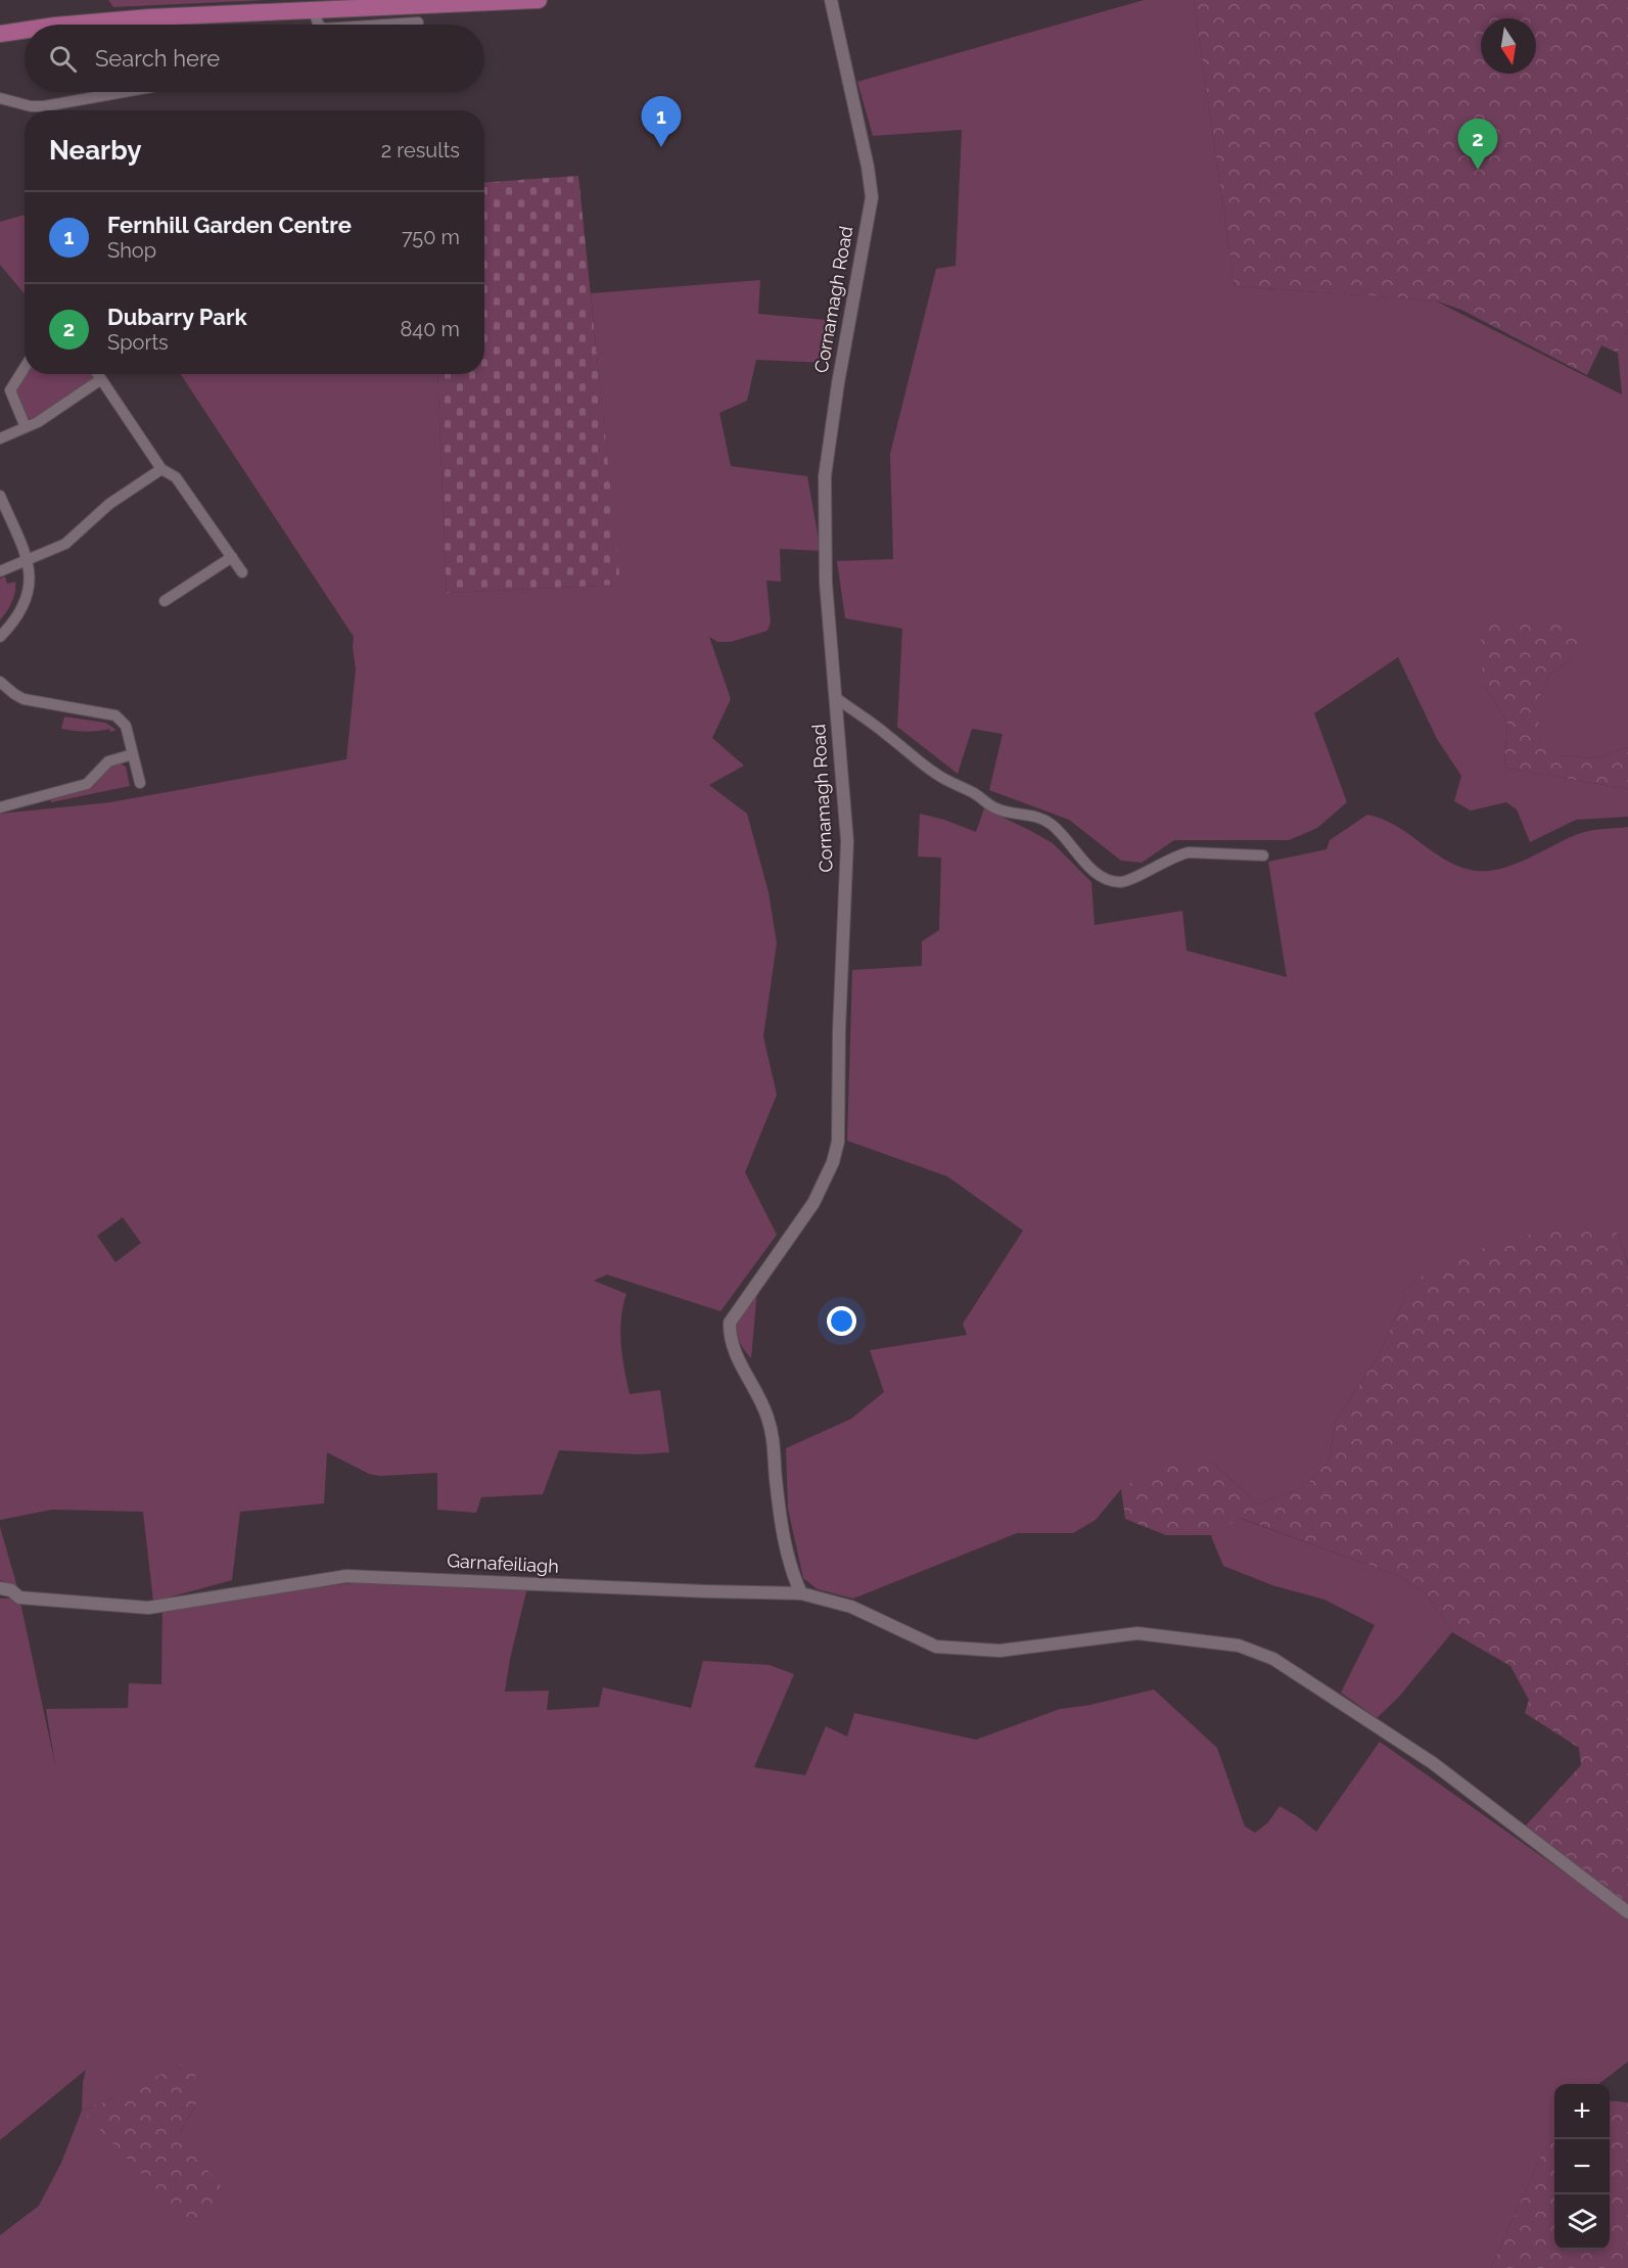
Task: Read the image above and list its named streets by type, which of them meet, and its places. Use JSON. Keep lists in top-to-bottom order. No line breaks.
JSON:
{"streets":{"street":["Cornamagh Road","Garnafeiliagh"]},"crossings":[["Cornamagh Road","Garnafeiliagh"]],"north":"bottom","page":{"search":"Search here","pins":["1","2"],"heading":["Nearby","2 results"],"list":[{"mark":"1","name":"Fernhill Garden Centre","note":"Shop","value":"750 m"},{"mark":"2","name":"Dubarry Park","note":"Sports","value":"840 m"}],"map_buttons":["+","−"]}}
